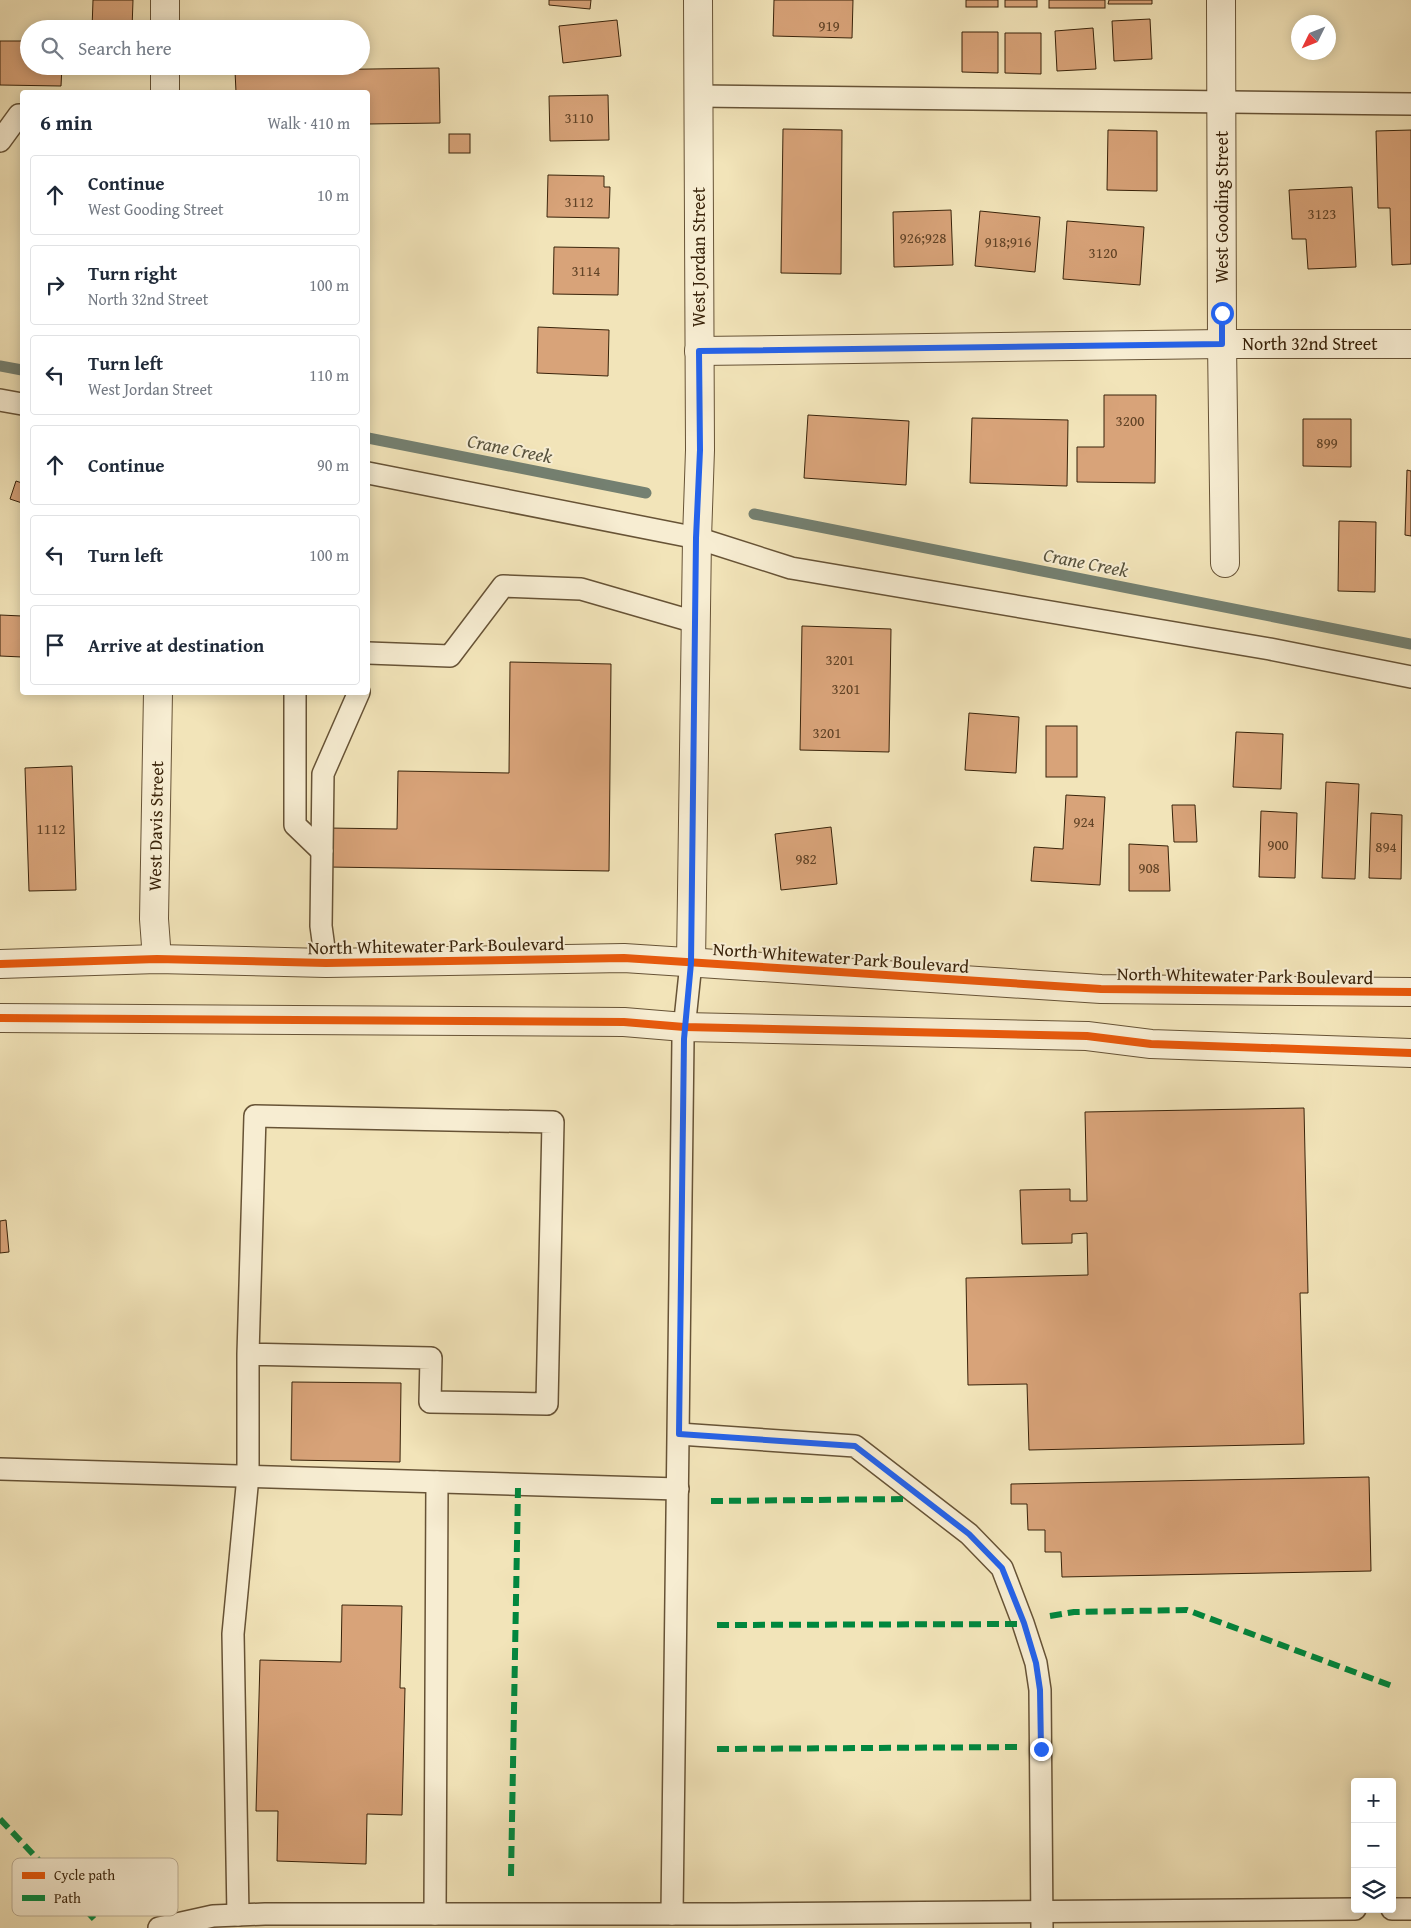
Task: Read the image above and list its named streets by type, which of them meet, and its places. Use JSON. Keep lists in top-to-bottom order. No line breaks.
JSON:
{"streets":{"street":["West Gooding Street","West Jordan Street","North 32nd Street","West Davis Street","North Whitewater Park Boulevard"]},"crossings":[["West Gooding Street","North 32nd Street"],["West Jordan Street","North 32nd Street"],["West Jordan Street","North Whitewater Park Boulevard"],["West Davis Street","North Whitewater Park Boulevard"]],"water":["Crane Creek"],"house_numbers":["919","3110","3112","3123","926;928","918;916","3120","3114","3200","899","3201","3201","3201","924","1112","900","894","982","908"],"legend":["Cycle path","Path"],"north":"bottom left","page":{"search":"Search here","heading":["6 min","Walk · 410 m"],"list":[["Continue","West Gooding Street","10 m"],["Turn right","North 32nd Street","100 m"],["Turn left","West Jordan Street","110 m"],["Continue","90 m"],["Turn left","100 m"],"Arrive at destination"],"map_buttons":["+","−"]}}
